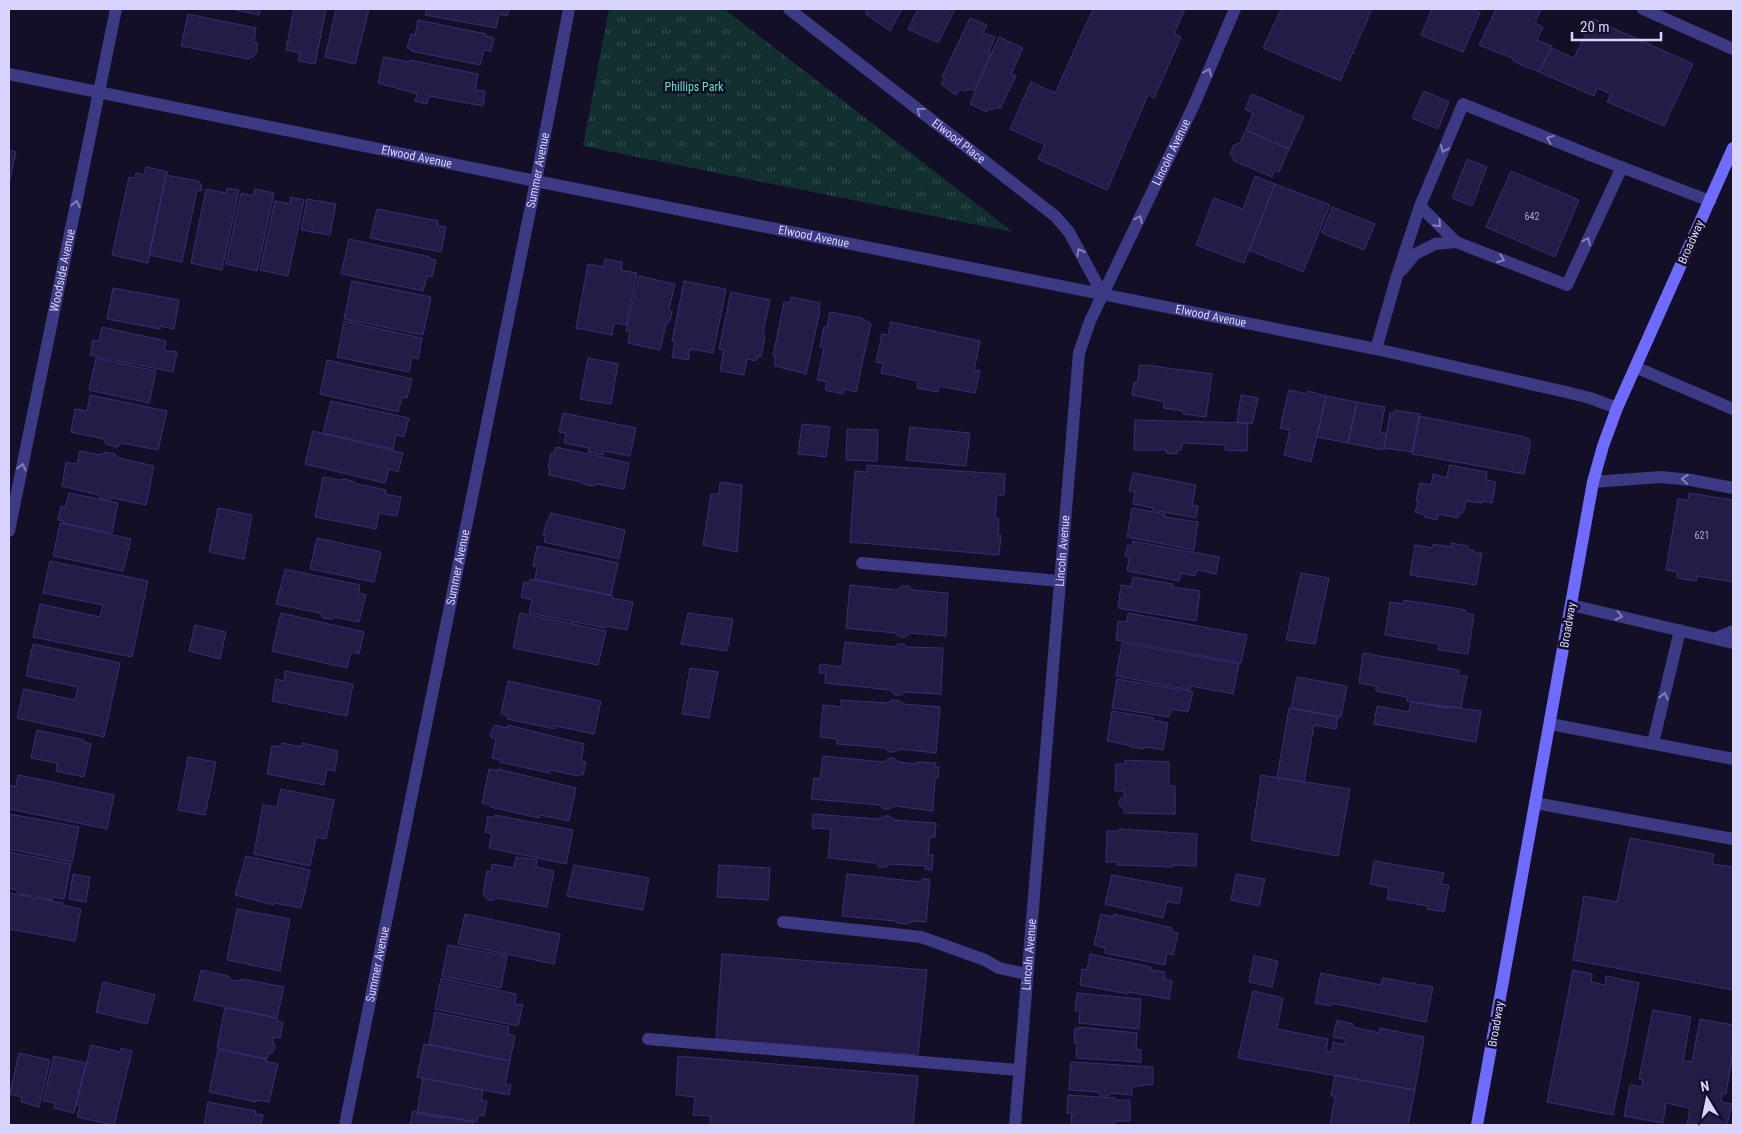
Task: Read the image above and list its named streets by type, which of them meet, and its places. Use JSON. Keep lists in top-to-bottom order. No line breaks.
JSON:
{"streets":{"main road":["Broadway"],"street":["Elwood Place","Lincoln Avenue","Elwood Avenue","Summer Avenue","Woodside Avenue"]},"crossings":[["Elwood Place","Lincoln Avenue"],["Elwood Place","Elwood Avenue"],["Lincoln Avenue","Elwood Avenue"],["Elwood Avenue","Summer Avenue"],["Elwood Avenue","Broadway"],["Elwood Avenue","Woodside Avenue"]],"one_way":["Elwood Place","Woodside Avenue"],"parks":["Phillips Park"],"house_numbers":["642","621"],"scale_bar":"20 m","north":"top"}
